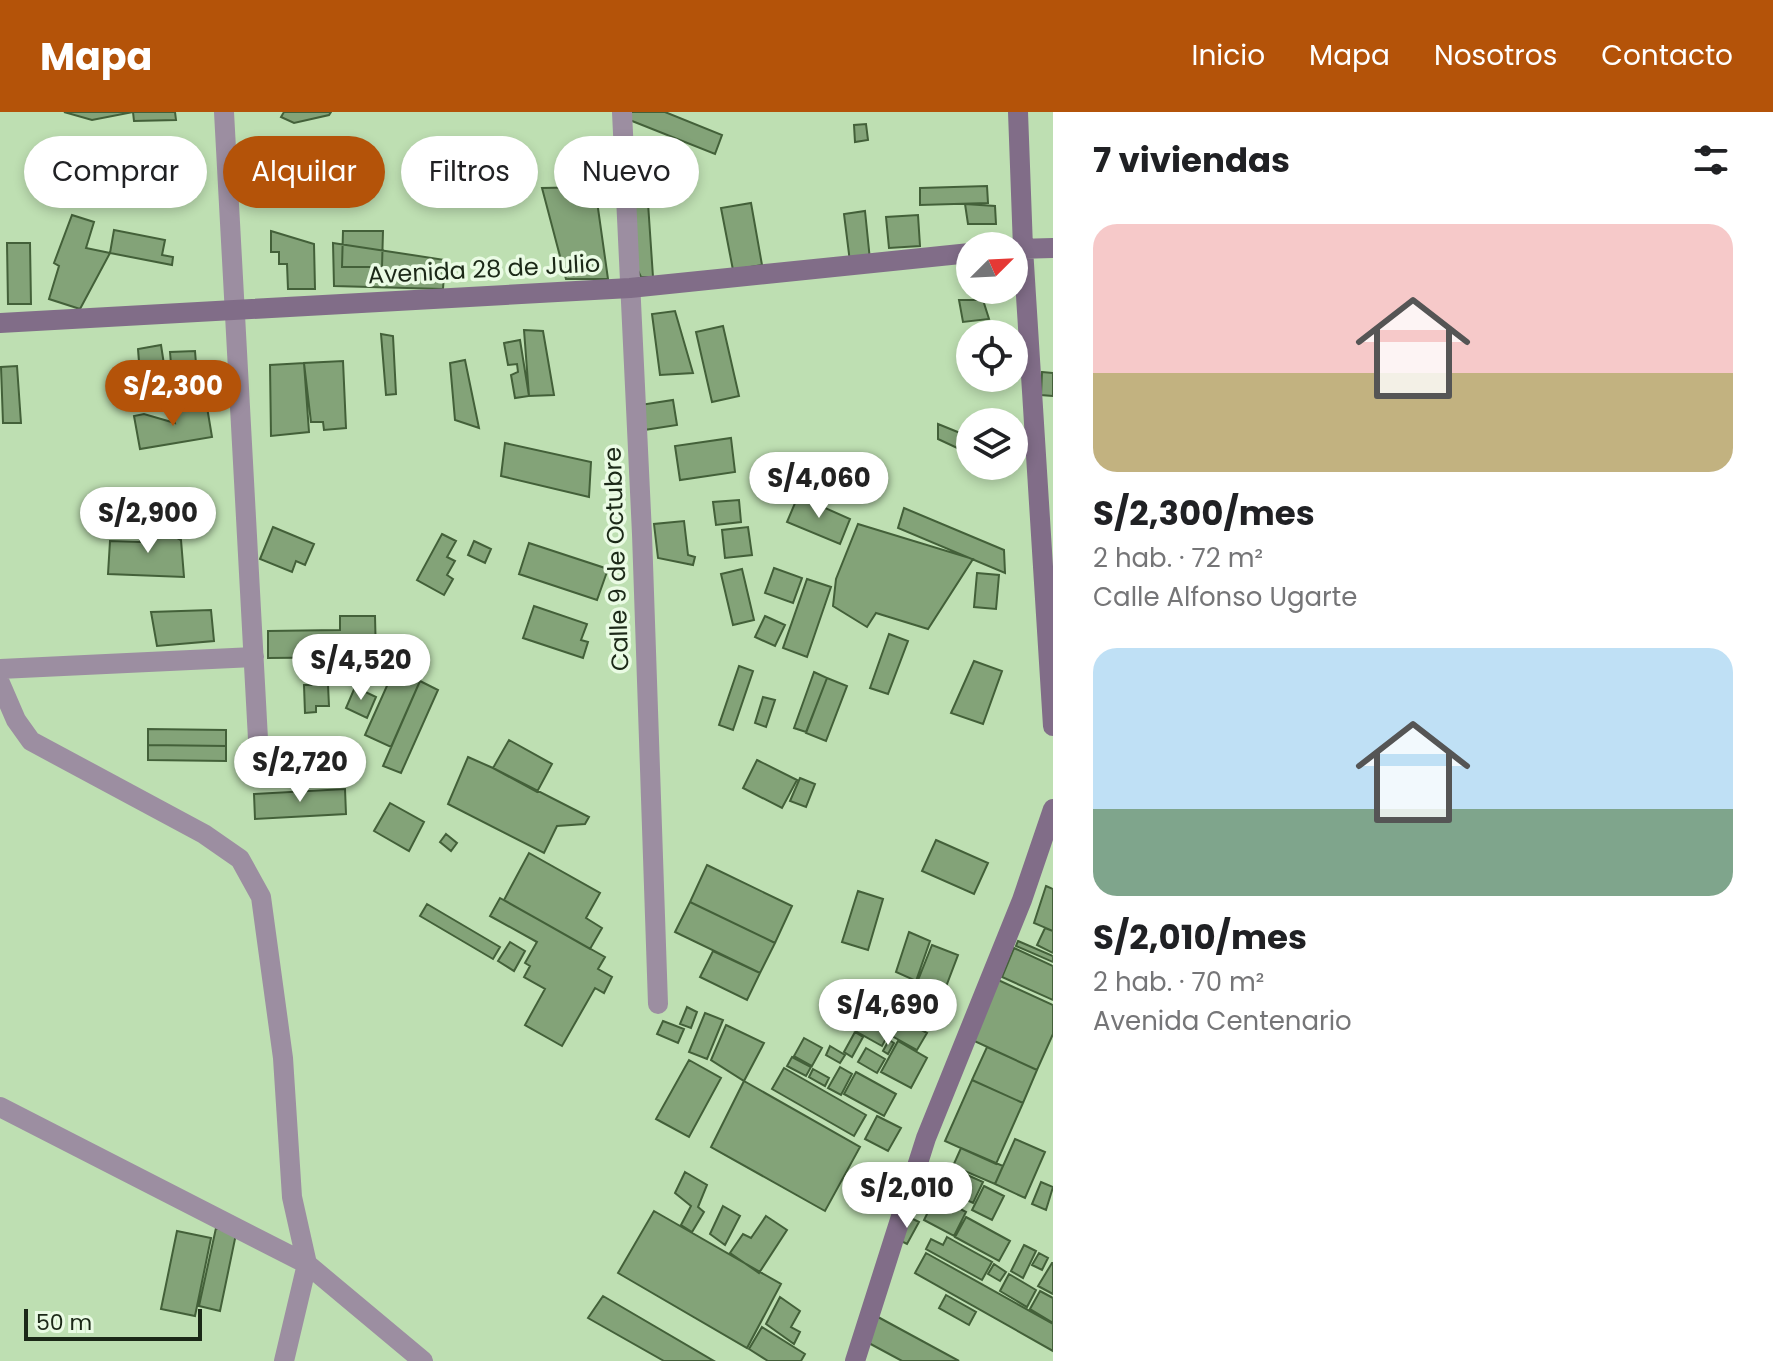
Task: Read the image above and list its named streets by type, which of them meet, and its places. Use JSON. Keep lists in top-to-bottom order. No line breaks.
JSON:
{"streets":{"main road":["Avenida 28 de Julio"],"street":["Calle 9 de Octubre"]},"crossings":[["Avenida 28 de Julio","Calle 9 de Octubre"]],"scale_bar":"50 m","north":"top right","page":{"header":"Mapa","nav":["Inicio","Mapa","Nosotros","Contacto"],"heading":"7 viviendas","chip":["Comprar","Alquilar","Filtros","Nuevo"],"list":[{"name":"S/2,300/mes","note":"2 hab. · 72 m² · Calle Alfonso Ugarte"},{"name":"S/2,010/mes","note":"2 hab. · 70 m² · Avenida Centenario"}],"price":["S/2,300","S/4,060","S/2,900","S/4,520","S/2,720","S/4,690","S/2,010"],"scale":"50 m"}}
